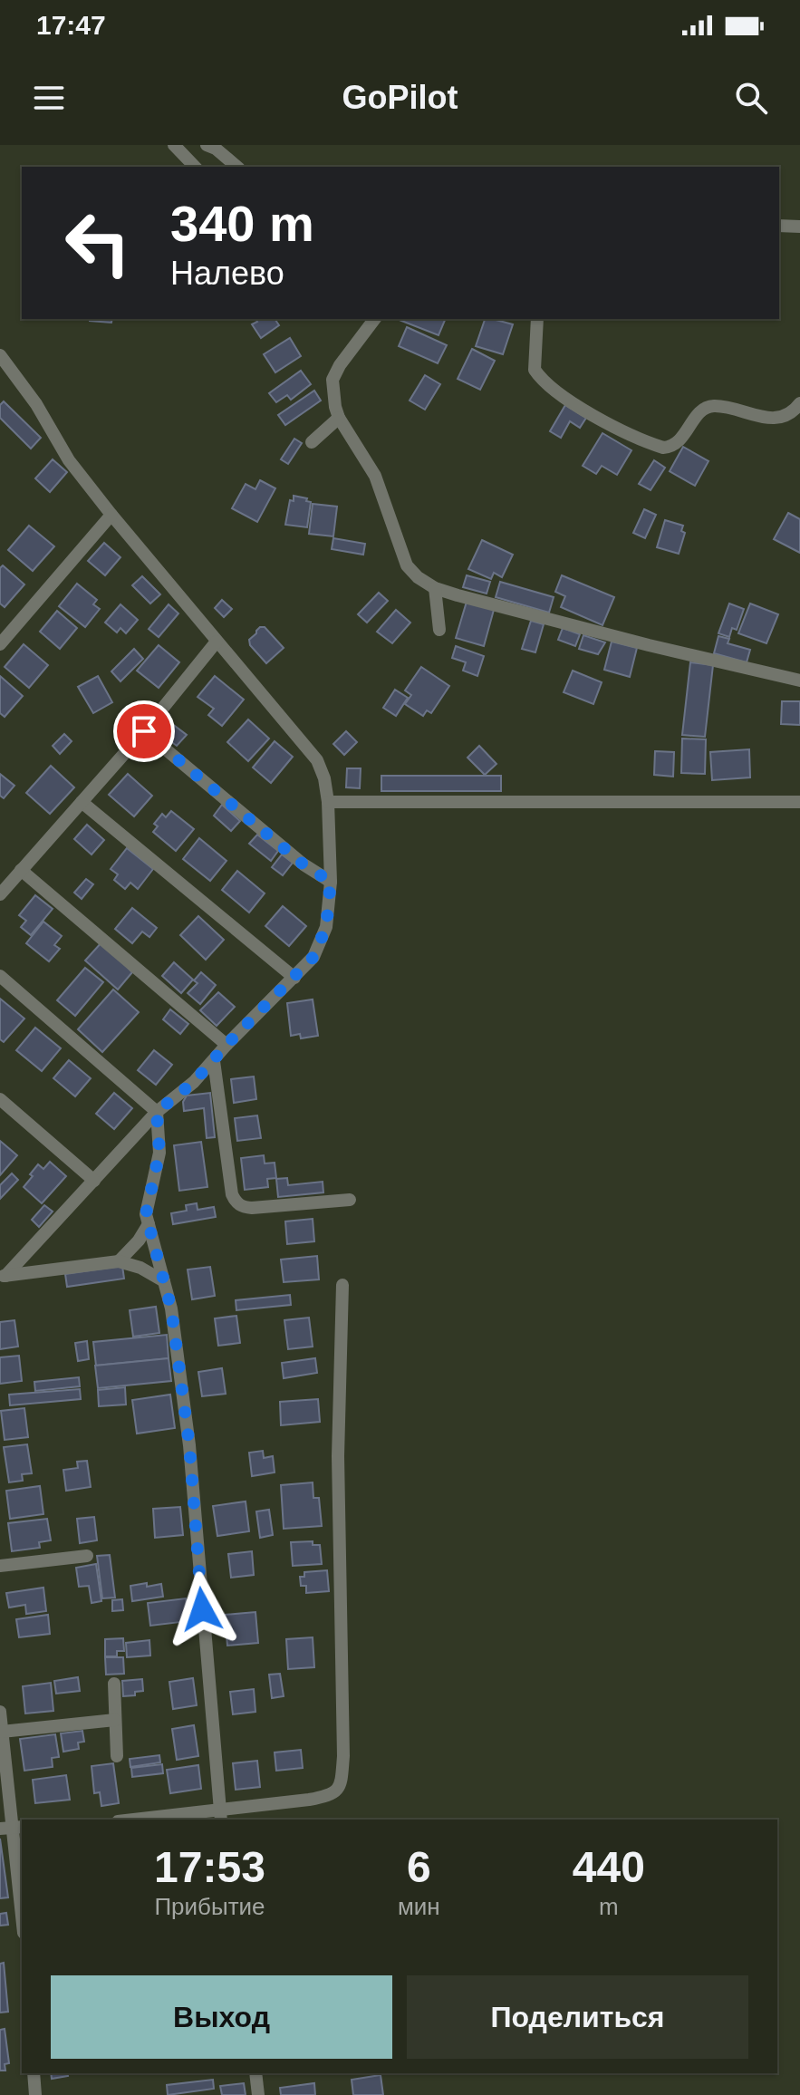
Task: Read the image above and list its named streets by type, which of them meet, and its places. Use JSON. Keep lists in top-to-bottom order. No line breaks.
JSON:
{"page":{"status":"17:47","header":"GoPilot","turn":["340 m","Налево"],"eta":["17:53","Прибытие","6","мин","440","m"],"buttons":["Выход","Поделиться"]}}
